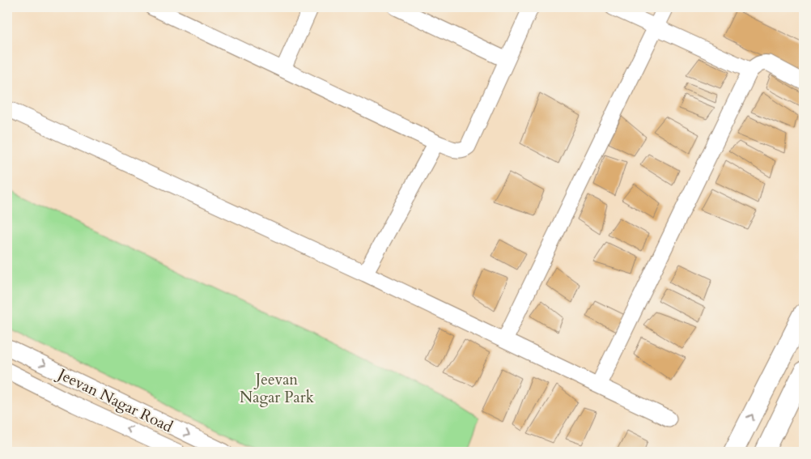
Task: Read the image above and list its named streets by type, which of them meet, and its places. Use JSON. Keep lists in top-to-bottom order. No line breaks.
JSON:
{"streets":{"street":["Jeevan Nagar Road"]},"parks":["Jeevan Nagar Park"]}
